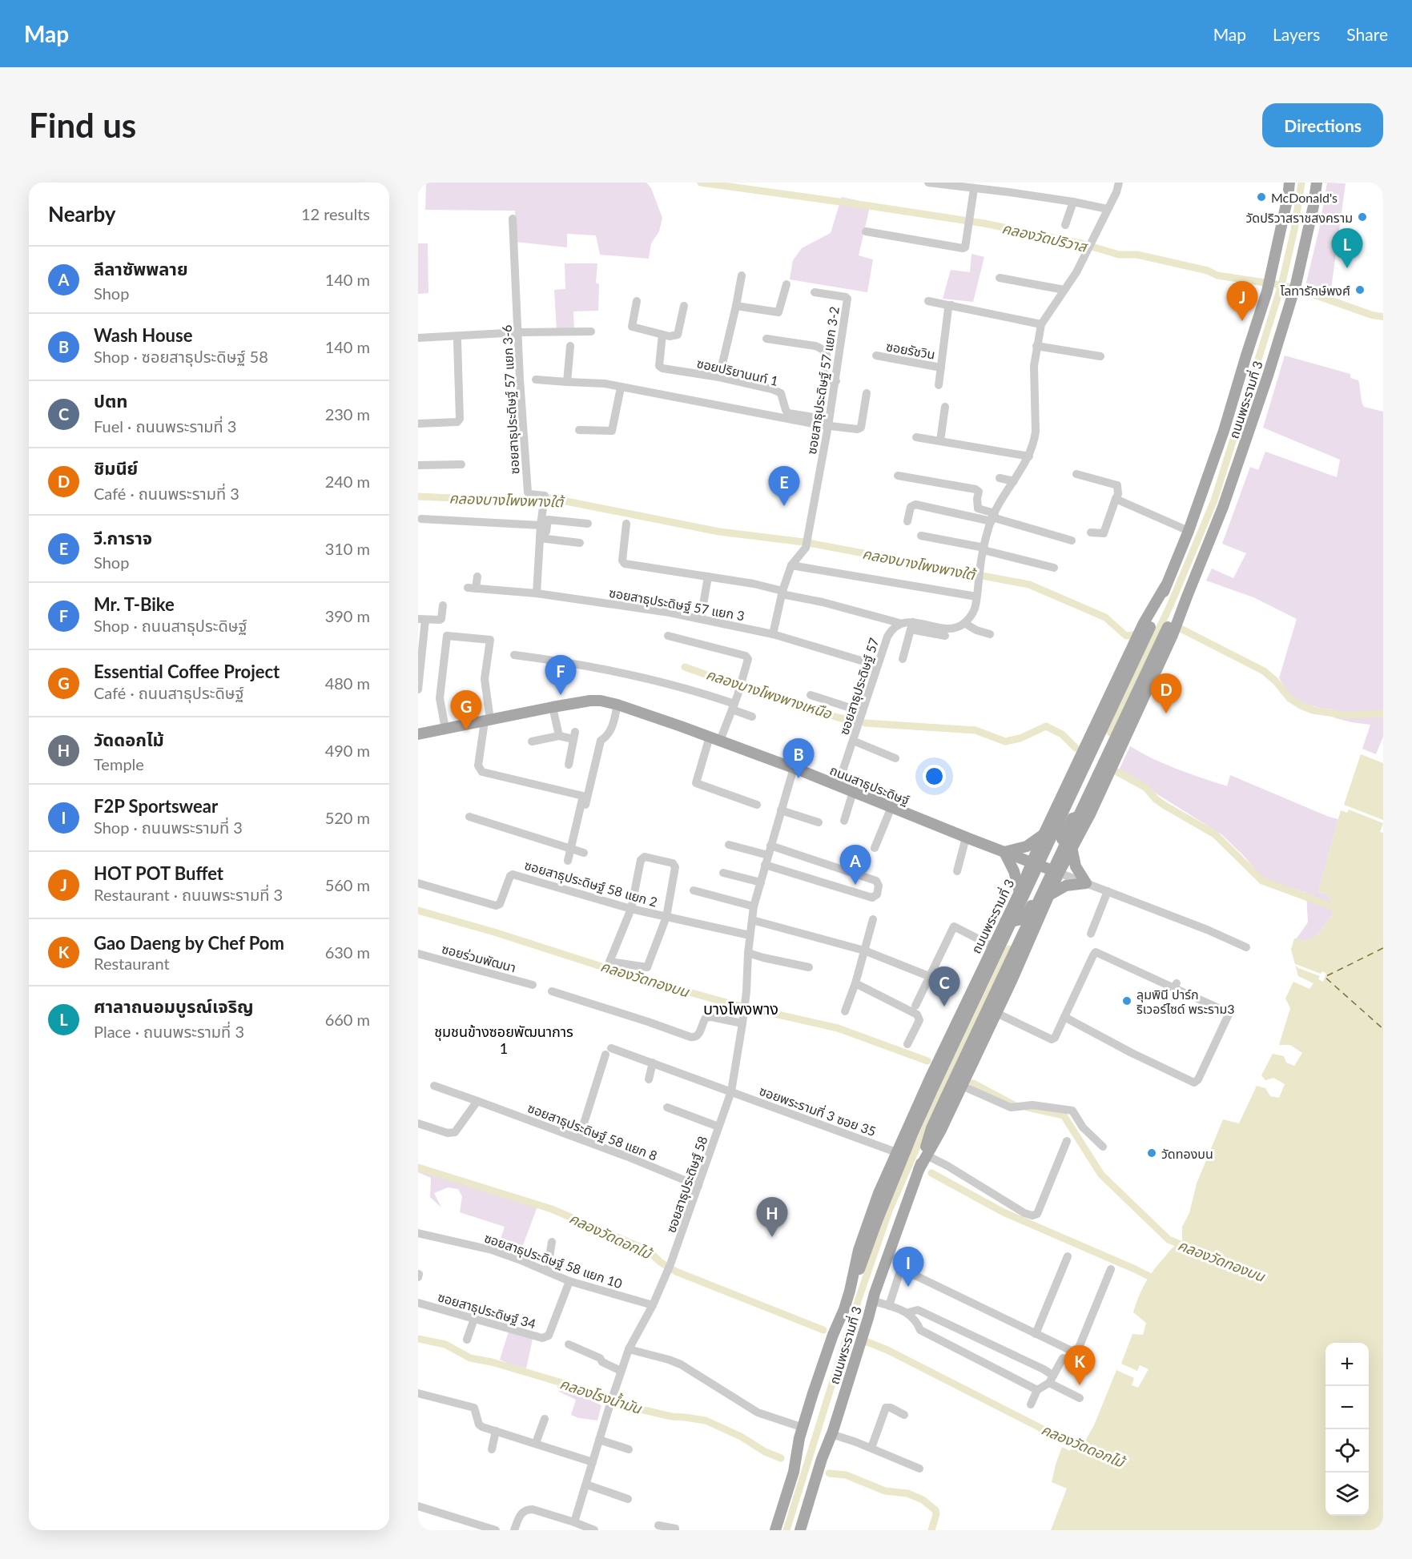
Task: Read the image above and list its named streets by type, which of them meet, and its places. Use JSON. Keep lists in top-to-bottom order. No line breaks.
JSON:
{"streets":{"main road":["ถนนพระรามที่ 3","ถนนสาธุประดิษฐ์"],"street":["ซอยรัชวิน","ซอยปริยานนท์ 1","ซอยสาธุประดิษฐ์ 57 แยก 3-2","ซอยสาธุประดิษฐ์ 57 แยก 3-6","ซอยสาธุประดิษฐ์ 57 แยก 3","ซอยสาธุประดิษฐ์ 57","ซอยสาธุประดิษฐ์ 58 แยก 2","ซอยร่วมพัฒนา","ซอยพระรามที่ 3 ซอย 35","ซอยสาธุประดิษฐ์ 58 แยก 8","ซอยสาธุประดิษฐ์ 58","ซอยสาธุประดิษฐ์ 58 แยก 10","ซอยสาธุประดิษฐ์ 34"]},"crossings":[["ซอยปริยานนท์ 1","ซอยสาธุประดิษฐ์ 57 แยก 3-2"],["ซอยสาธุประดิษฐ์ 57 แยก 3-2","ซอยสาธุประดิษฐ์ 57 แยก 3"],["ซอยสาธุประดิษฐ์ 57 แยก 3-6","ซอยสาธุประดิษฐ์ 57 แยก 3"],["ถนนพระรามที่ 3","ถนนสาธุประดิษฐ์"],["ถนนพระรามที่ 3","ซอยพระรามที่ 3 ซอย 35"],["ซอยสาธุประดิษฐ์ 57 แยก 3","ซอยสาธุประดิษฐ์ 57"],["ซอยสาธุประดิษฐ์ 57","ถนนสาธุประดิษฐ์"],["ถนนสาธุประดิษฐ์","ซอยสาธุประดิษฐ์ 58"],["ซอยสาธุประดิษฐ์ 58 แยก 2","ซอยสาธุประดิษฐ์ 58"],["ซอยพระรามที่ 3 ซอย 35","ซอยสาธุประดิษฐ์ 58 แยก 8"],["ซอยพระรามที่ 3 ซอย 35","ซอยสาธุประดิษฐ์ 58"],["ซอยสาธุประดิษฐ์ 58 แยก 8","ซอยสาธุประดิษฐ์ 58"],["ซอยสาธุประดิษฐ์ 58","ซอยสาธุประดิษฐ์ 58 แยก 10"],["ซอยสาธุประดิษฐ์ 58 แยก 10","ซอยสาธุประดิษฐ์ 34"]],"districts":["บางโพงพาง","ชุมชนข้างซอยพัฒนาการ 1"],"water":["คลองวัดปริวาส","คลองบางโพงพางใต้","คลองบางโพงพางเหนือ","คลองวัดทองบน","คลองวัดดอกไม้","คลองโรงน้ำมัน"],"places":["McDonald's","วัดปริวาสราชสงคราม","โลทารักษ์พงศ์","ลุมพินี ปาร์ก ริเวอร์ไซด์ พระราม3","วัดทองบน"],"page":{"header":"Map","nav":["Map","Layers","Share"],"buttons":"Directions","title":"Find us","heading":["Nearby","12 results"],"pins":["L","J","E","F","D","G","B","A","C","H","I","K"],"list":[{"mark":"A","name":"ลีลาซัพพลาย","note":"Shop","value":"140 m"},{"mark":"B","name":"Wash House","note":"Shop · ซอยสาธุประดิษฐ์ 58","value":"140 m"},{"mark":"C","name":"ปตท","note":"Fuel · ถนนพระรามที่ 3","value":"230 m"},{"mark":"D","name":"ชิมนีย์","note":"Café · ถนนพระรามที่ 3","value":"240 m"},{"mark":"E","name":"วี.การาจ","note":"Shop","value":"310 m"},{"mark":"F","name":"Mr. T-Bike","note":"Shop · ถนนสาธุประดิษฐ์","value":"390 m"},{"mark":"G","name":"Essential Coffee Project","note":"Café · ถนนสาธุประดิษฐ์","value":"480 m"},{"mark":"H","name":"วัดดอกไม้","note":"Temple","value":"490 m"},{"mark":"I","name":"F2P Sportswear","note":"Shop · ถนนพระรามที่ 3","value":"520 m"},{"mark":"J","name":"HOT POT Buffet","note":"Restaurant · ถนนพระรามที่ 3","value":"560 m"},{"mark":"K","name":"Gao Daeng by Chef Pom","note":"Restaurant","value":"630 m"},{"mark":"L","name":"ศาลาถนอมบูรณ์เจริญ","note":"Place · ถนนพระรามที่ 3","value":"660 m"}],"map_buttons":["+","−"]}}
